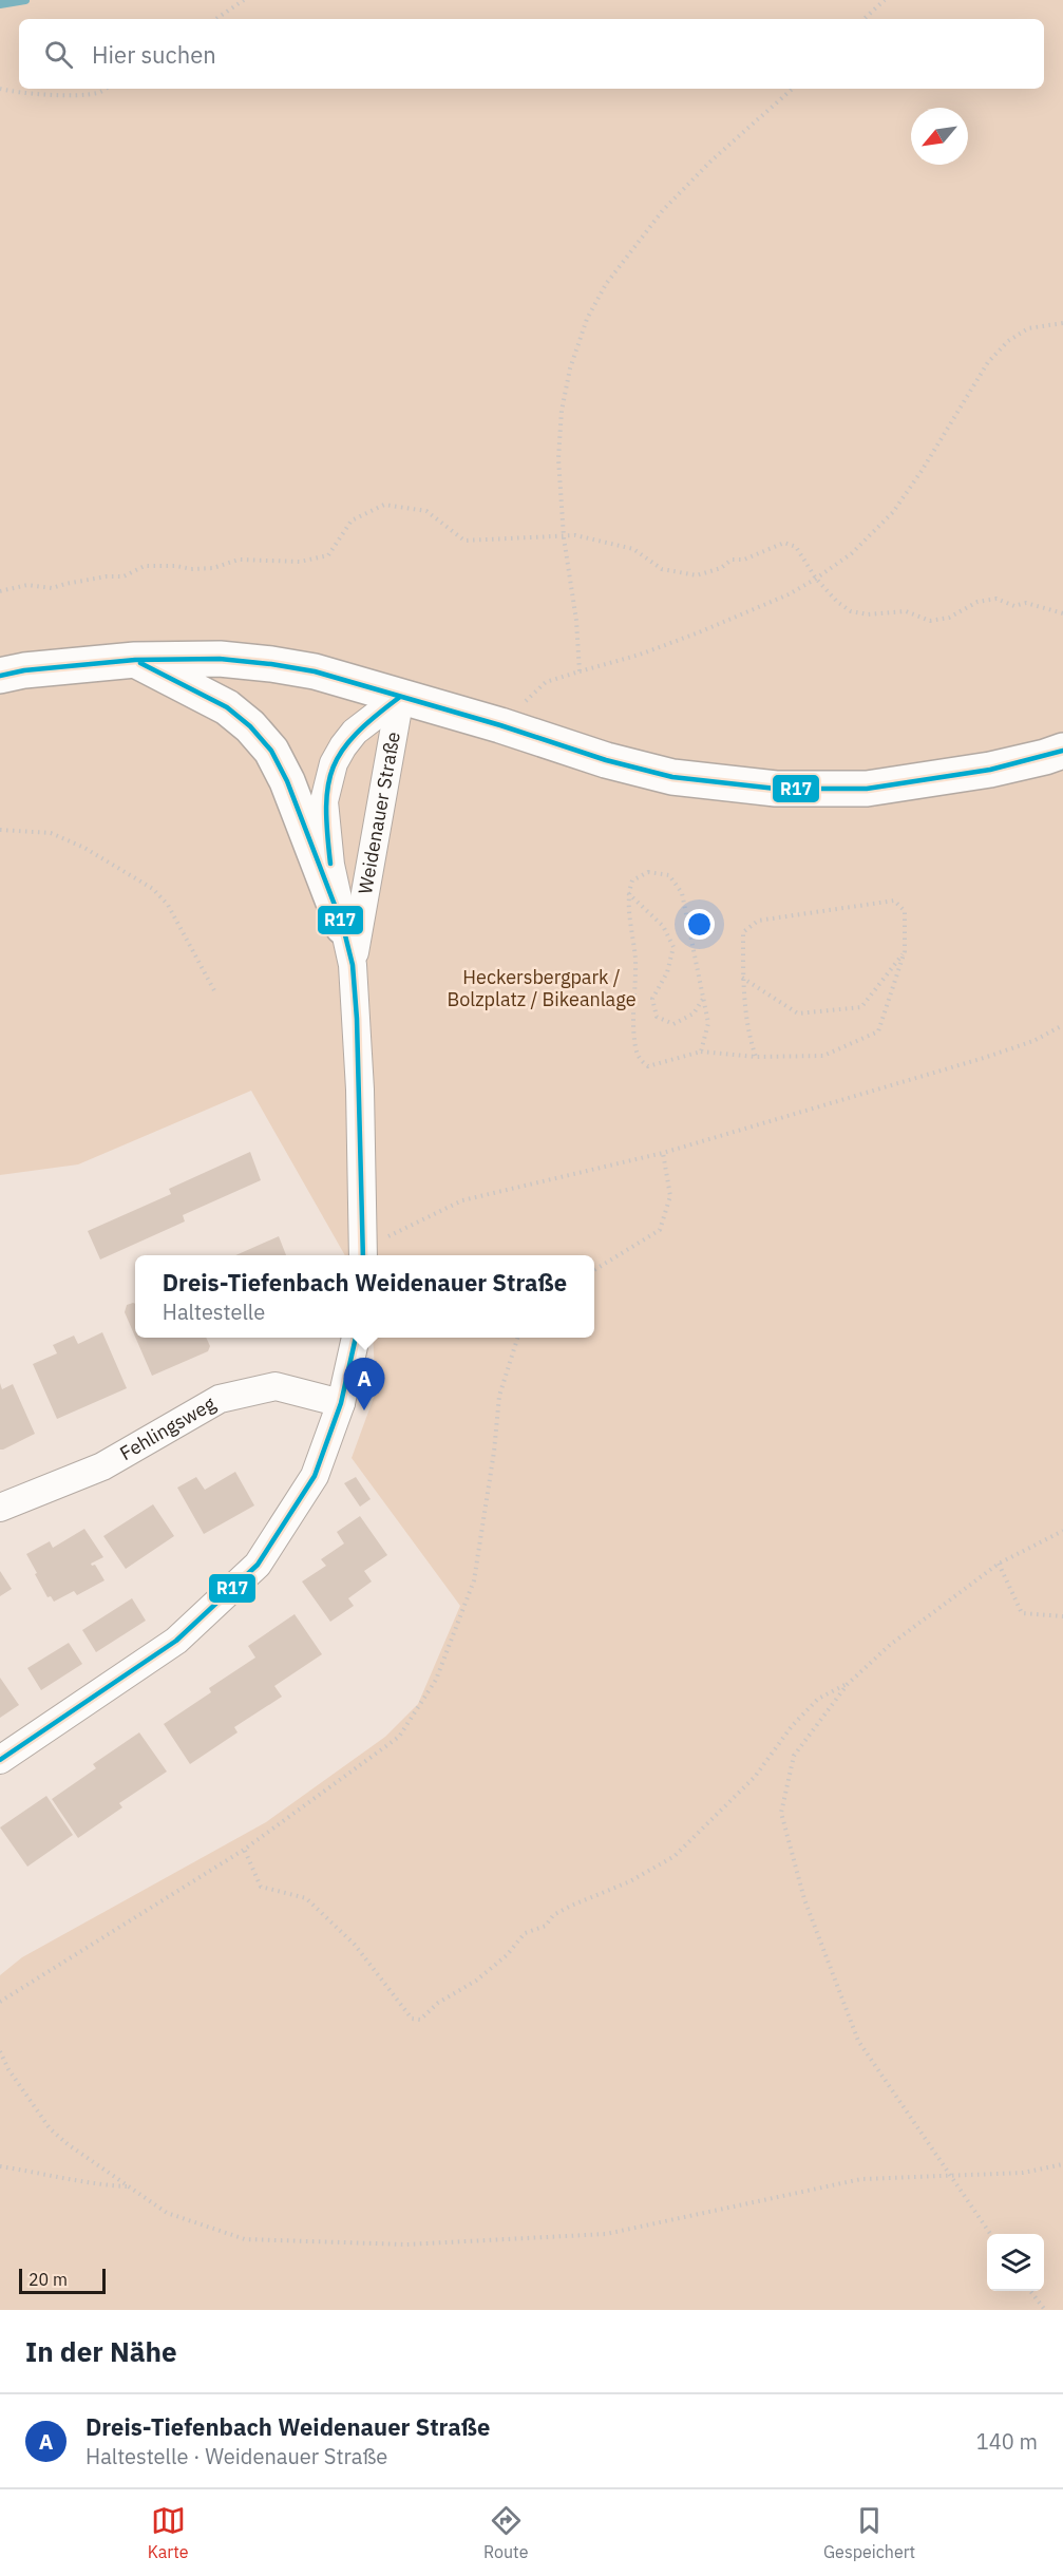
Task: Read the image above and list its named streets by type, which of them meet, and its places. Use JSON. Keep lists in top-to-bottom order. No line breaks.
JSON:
{"streets":{"street":["Weidenauer Straße","Fehlingsweg"]},"parks":["Heckersbergpark / Bolzplatz / Bikeanlage"],"lines":["transit line R17"],"scale_bar":"20 m","north":"bottom left","page":{"search":"Hier suchen","popup":["Dreis-Tiefenbach Weidenauer Straße","Haltestelle"],"pins":"A","scale":"20 m","heading":"In der Nähe","list":[{"mark":"A","name":"Dreis-Tiefenbach Weidenauer Straße","note":"Haltestelle · Weidenauer Straße","value":"140 m"}],"nav":["Karte","Route","Gespeichert"]}}
